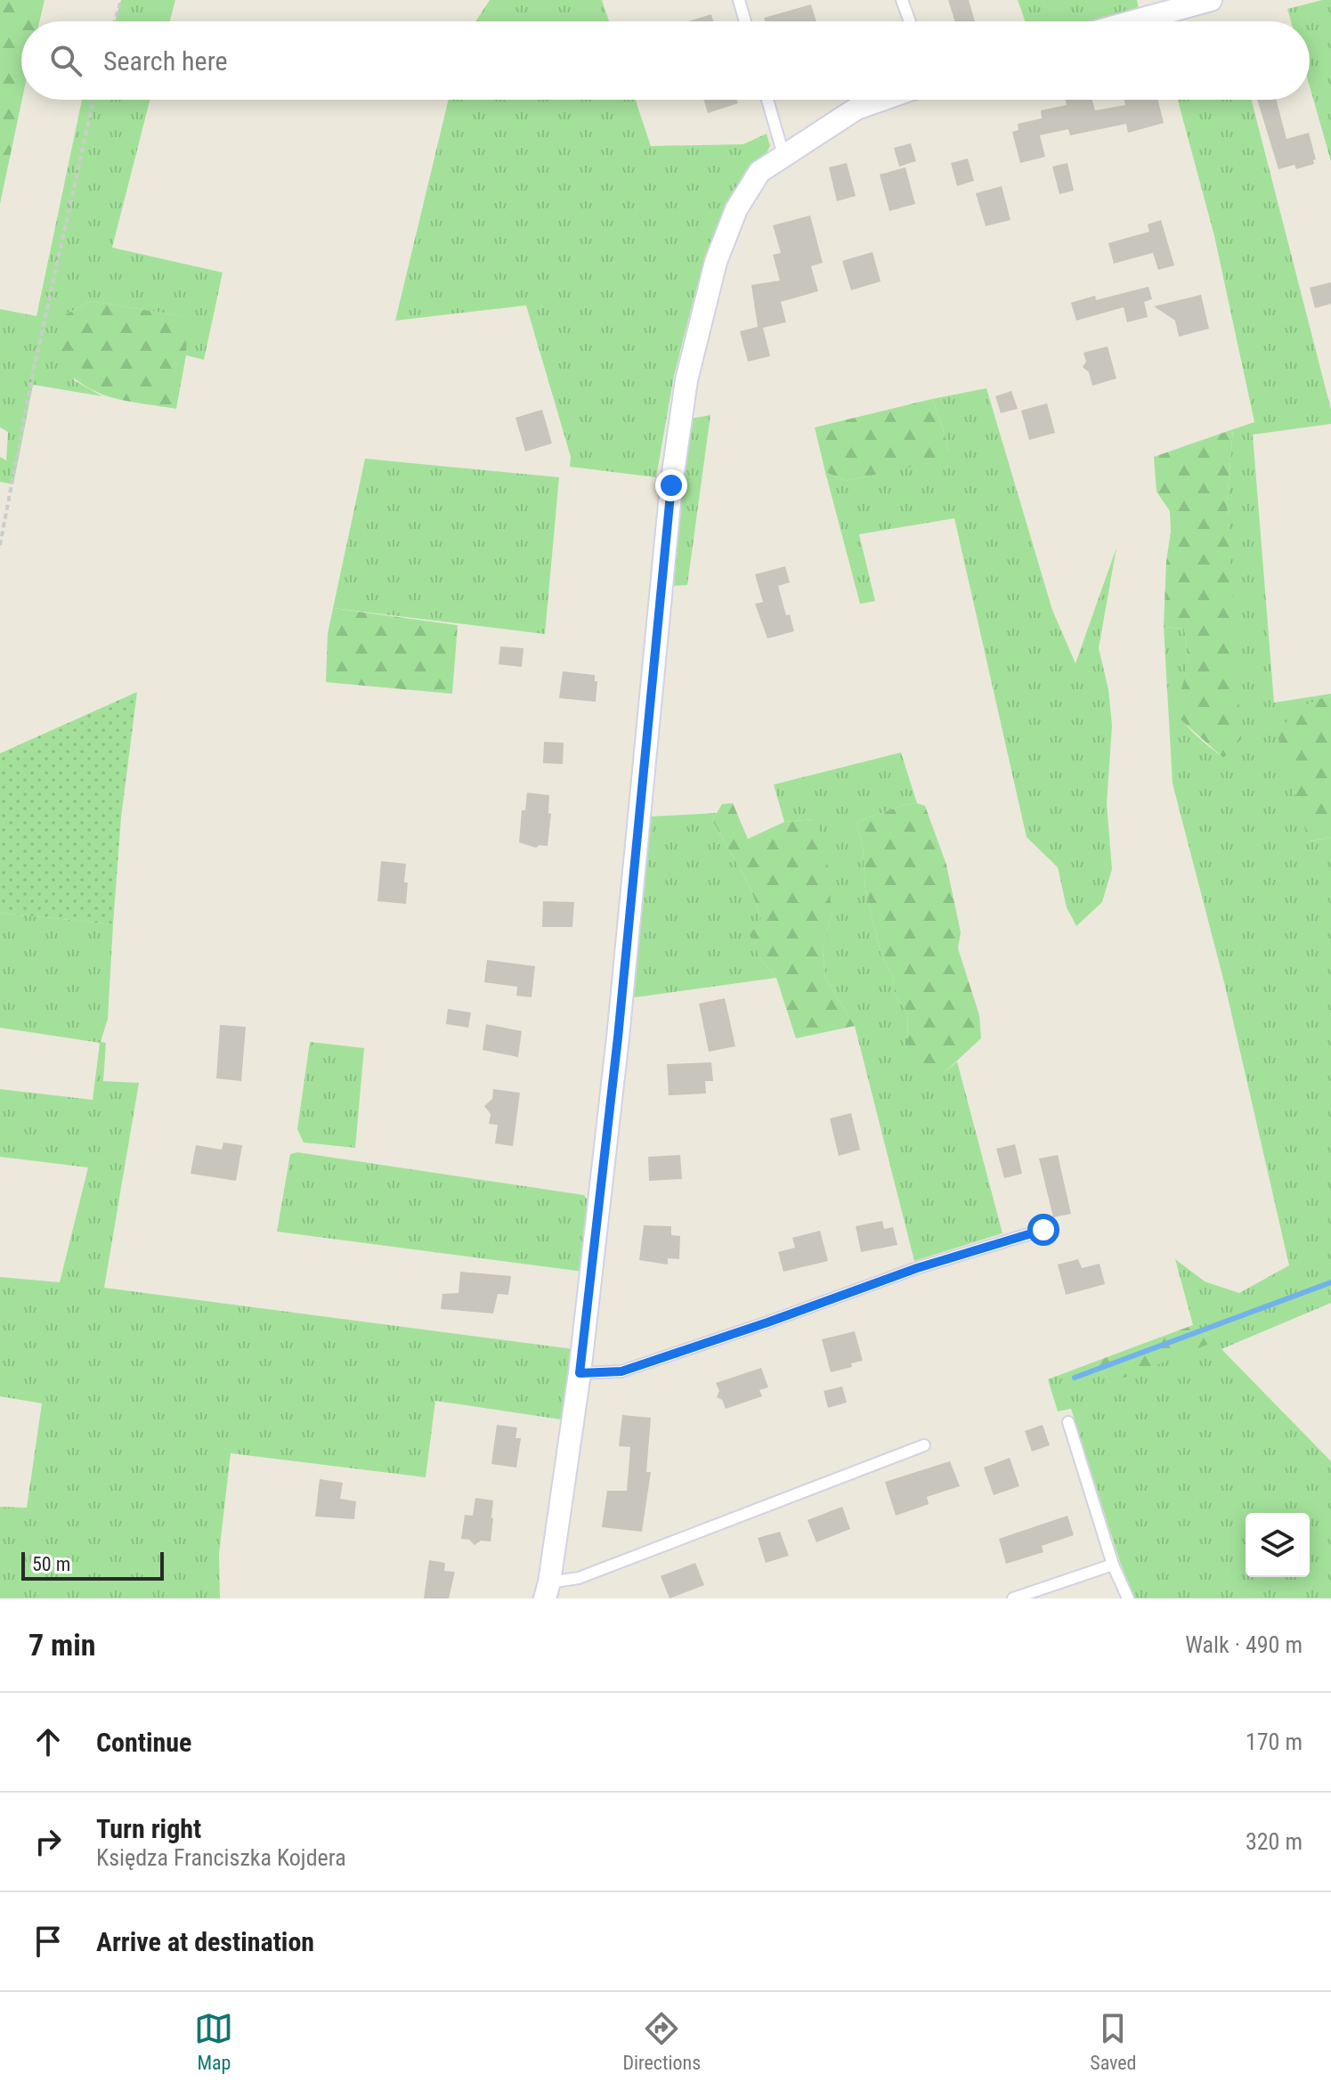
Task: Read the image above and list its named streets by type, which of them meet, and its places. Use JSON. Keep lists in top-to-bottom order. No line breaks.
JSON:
{"scale_bar":"50 m","page":{"search":"Search here","scale":"50 m","heading":["7 min","Walk · 490 m"],"list":[["Continue","170 m"],["Turn right","Księdza Franciszka Kojdera","320 m"],"Arrive at destination"],"nav":["Map","Directions","Saved"]}}
